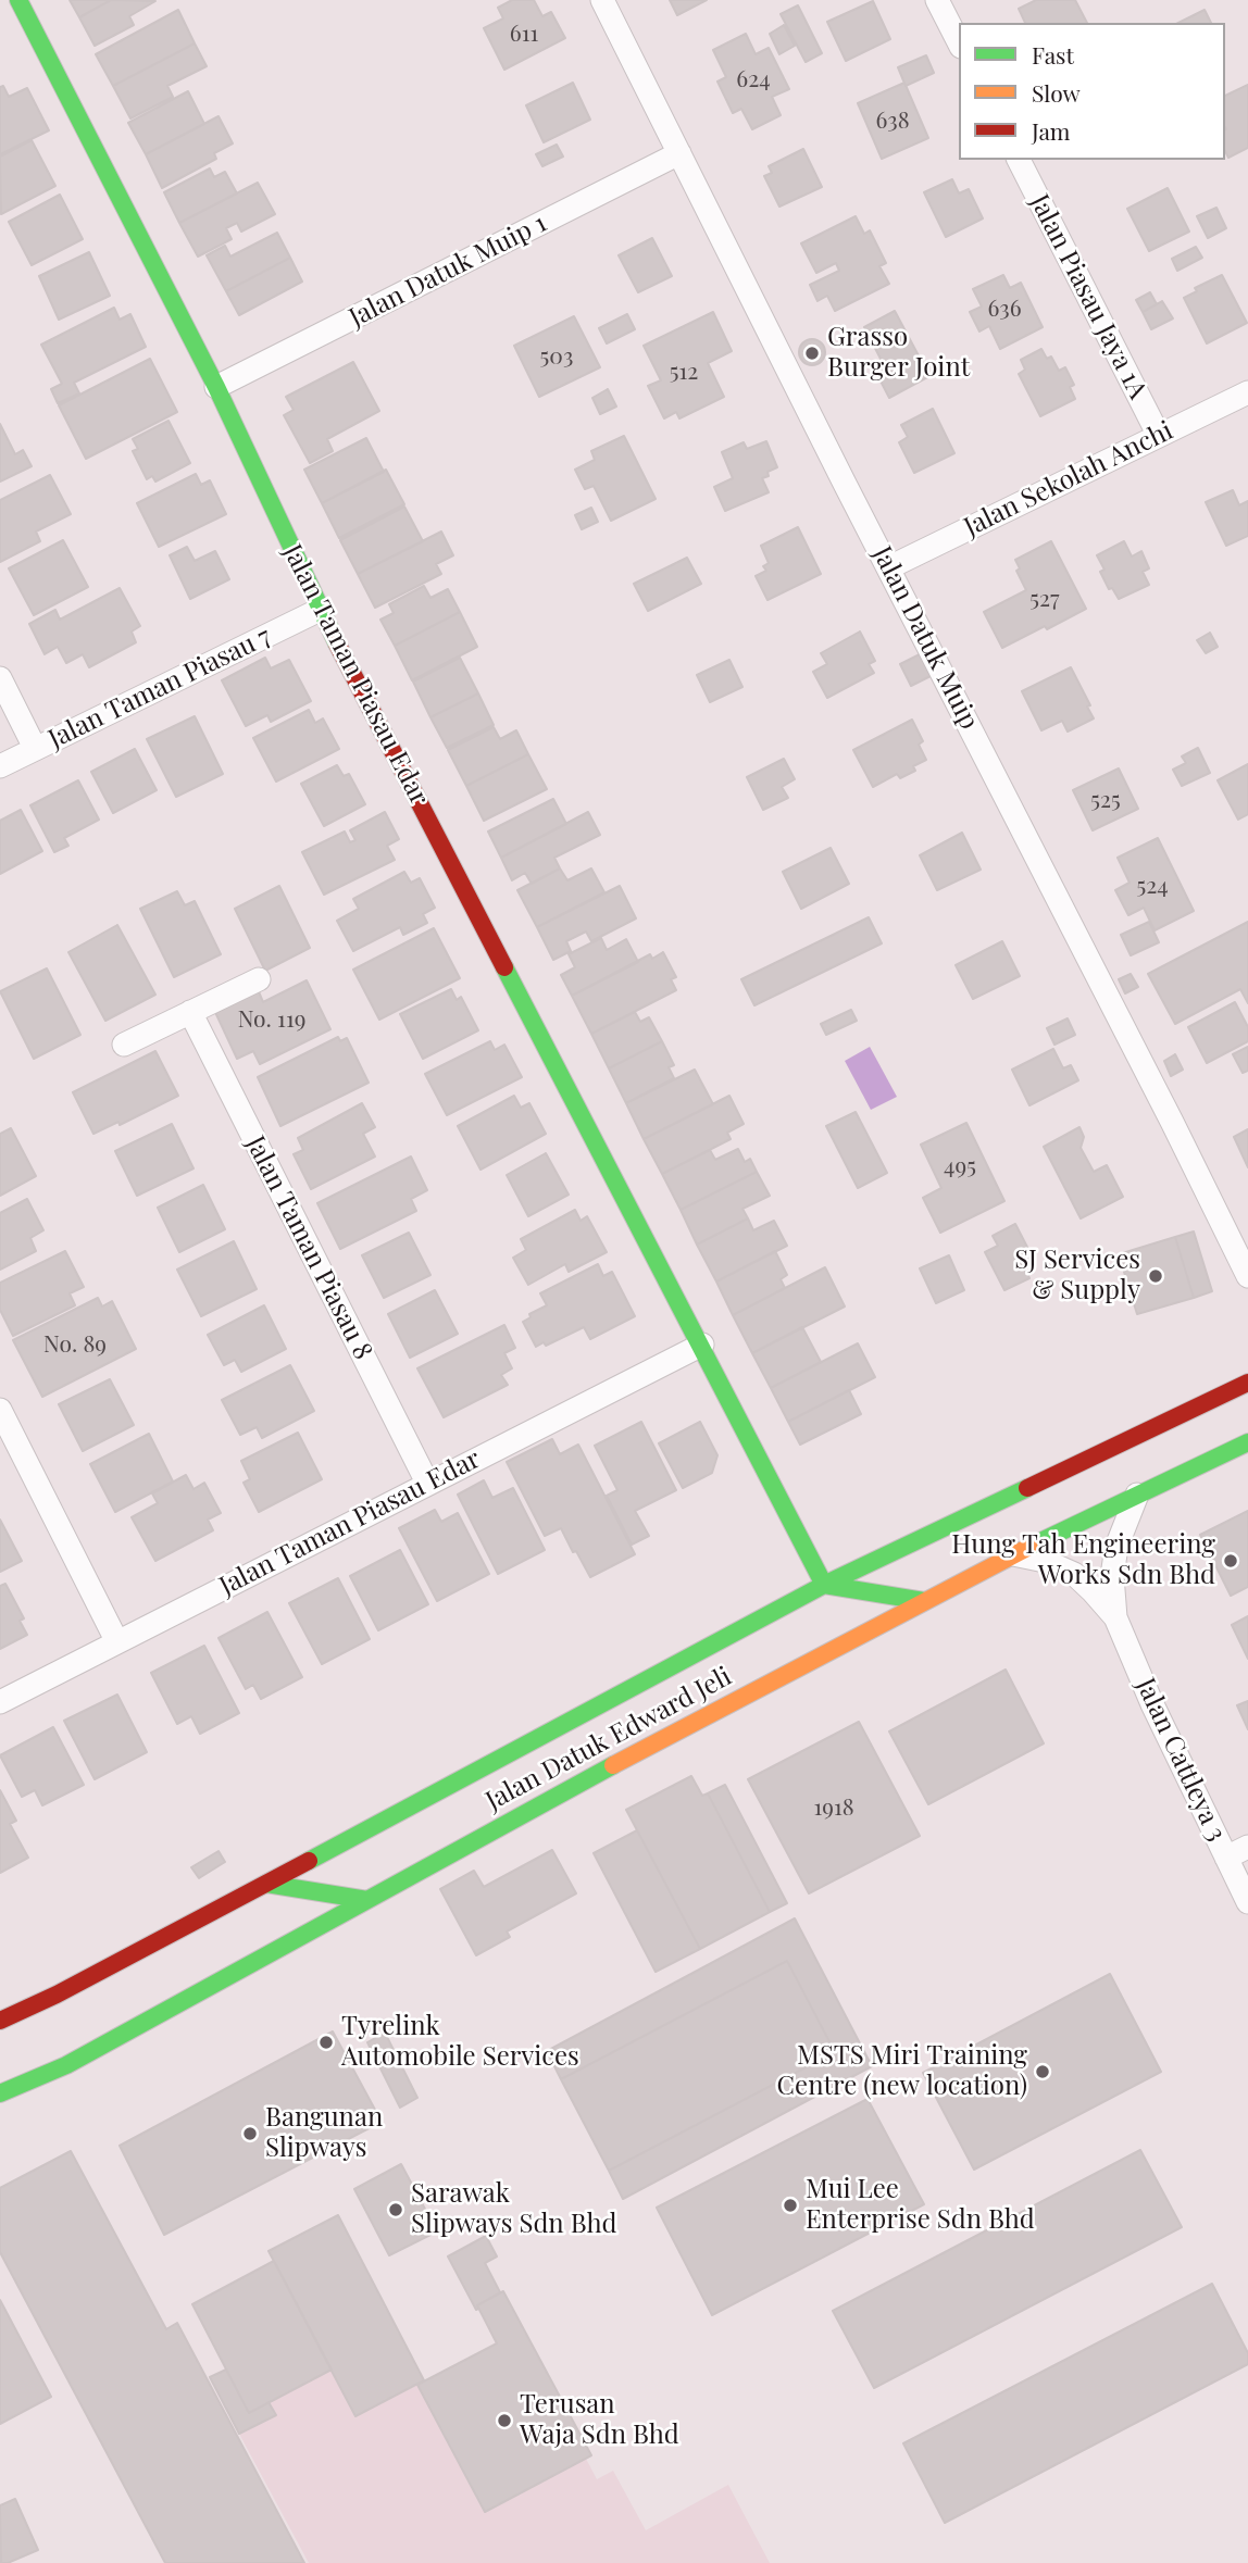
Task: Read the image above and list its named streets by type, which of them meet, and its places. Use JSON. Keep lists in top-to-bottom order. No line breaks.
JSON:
{"streets":{"street":["Jalan Datuk Muip 1","Jalan Piasau Jaya 1A","Jalan Sekolah Anchi","Jalan Datuk Muip","Jalan Taman Piasau Edar","Jalan Taman Piasau 7","Jalan Taman Piasau 8","Jalan Datuk Edward Jeli","Jalan Cattleya 3"]},"crossings":[["Jalan Datuk Muip 1","Jalan Datuk Muip"],["Jalan Datuk Muip 1","Jalan Taman Piasau Edar"],["Jalan Piasau Jaya 1A","Jalan Sekolah Anchi"],["Jalan Sekolah Anchi","Jalan Datuk Muip"],["Jalan Taman Piasau Edar","Jalan Taman Piasau 7"],["Jalan Taman Piasau Edar","Jalan Taman Piasau 8"],["Jalan Taman Piasau Edar","Jalan Datuk Edward Jeli"],["Jalan Datuk Edward Jeli","Jalan Cattleya 3"]],"places":["Grasso Burger Joint","SJ Services & Supply","Hung Tah Engineering Works Sdn Bhd","Tyrelink Automobile Services","MSTS Miri Training Centre (new location)","Bangunan Slipways","Mui Lee Enterprise Sdn Bhd","Sarawak Slipways Sdn Bhd","Terusan Waja Sdn Bhd"],"house_numbers":["611","624","638","636","503","512","527","525","524","No. 119","495","No. 89","1918"],"legend":["Fast","Slow","Jam"]}
